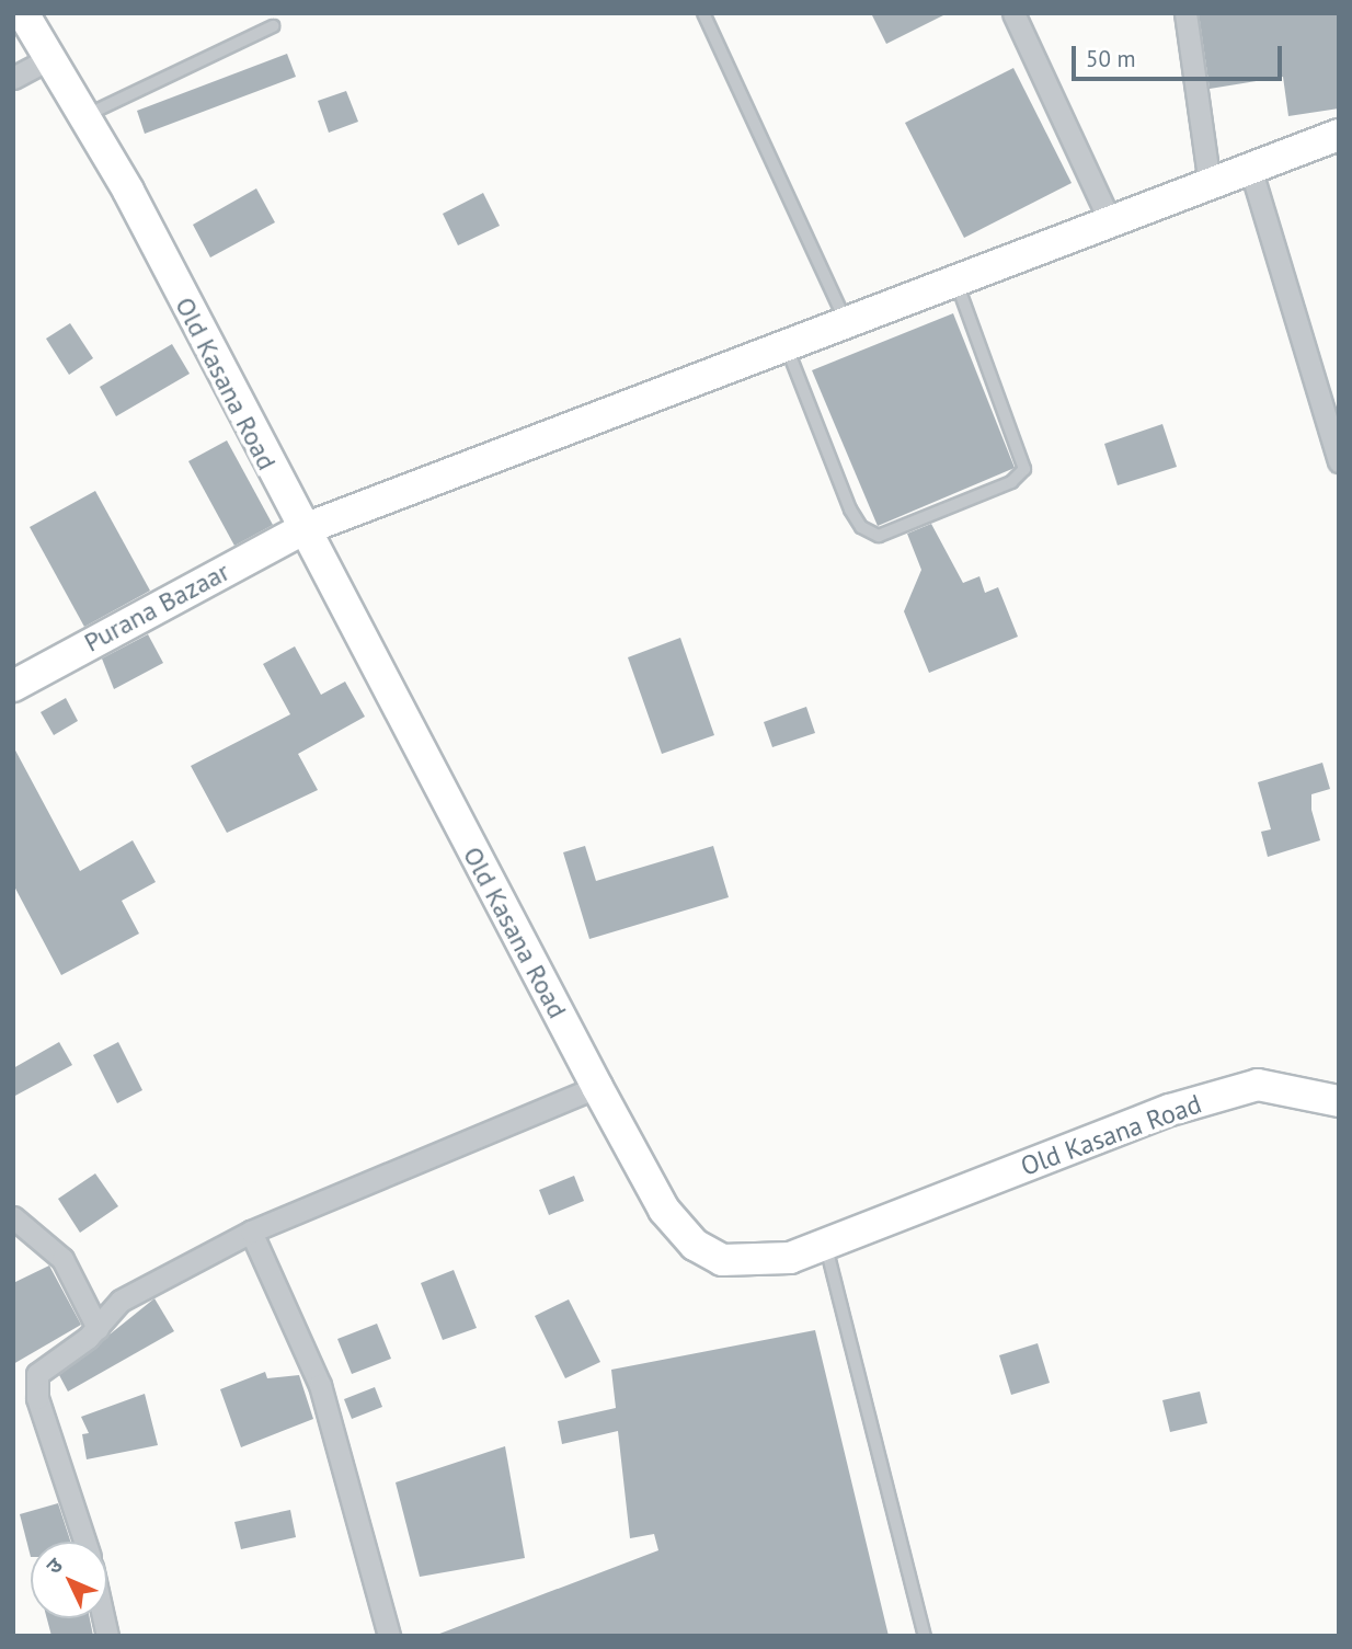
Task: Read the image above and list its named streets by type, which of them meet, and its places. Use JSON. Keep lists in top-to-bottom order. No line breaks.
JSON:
{"streets":{"street":["Old Kasana Road","Purana Bazaar"]},"crossings":[["Old Kasana Road","Purana Bazaar"]],"scale_bar":"50 m","north":"top left"}
